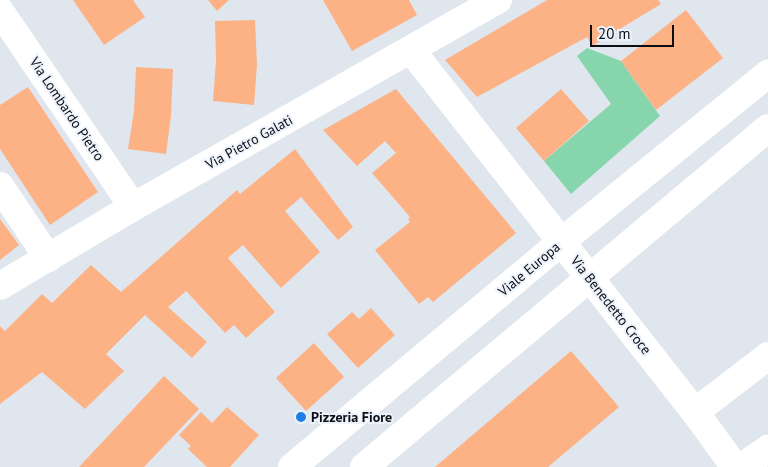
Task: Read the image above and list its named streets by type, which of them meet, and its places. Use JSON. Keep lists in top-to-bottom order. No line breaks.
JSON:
{"streets":{"street":["Via Lombardo Pietro","Via Pietro Galati","Viale Europa","Via Benedetto Croce"]},"crossings":[["Via Lombardo Pietro","Via Pietro Galati"],["Via Pietro Galati","Via Benedetto Croce"],["Viale Europa","Via Benedetto Croce"]],"places":["Pizzeria Fiore"],"scale_bar":"20 m"}
